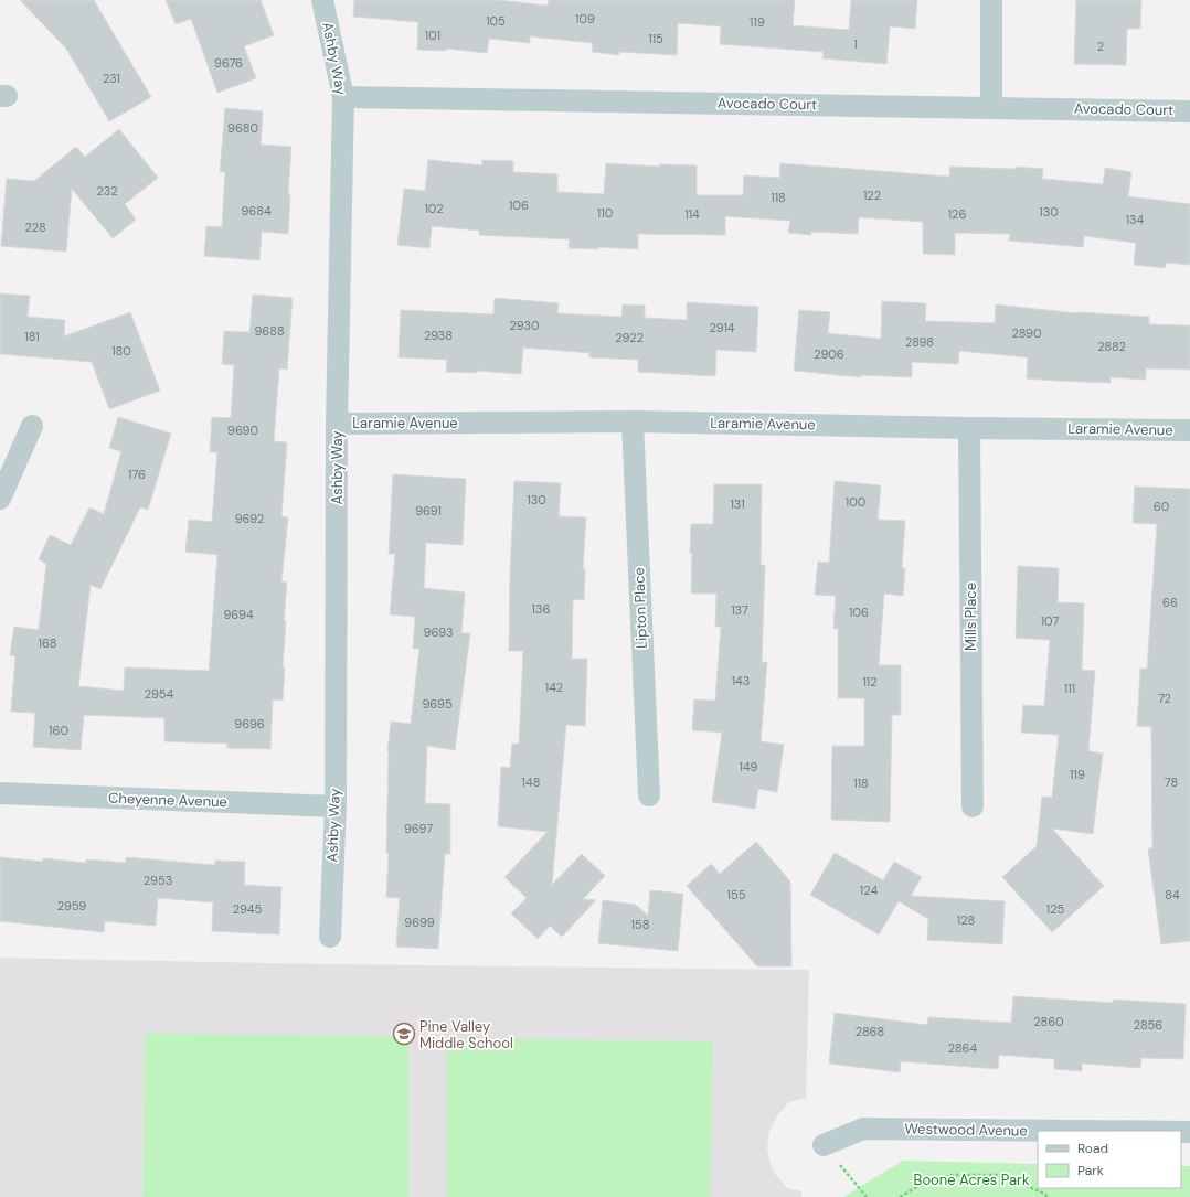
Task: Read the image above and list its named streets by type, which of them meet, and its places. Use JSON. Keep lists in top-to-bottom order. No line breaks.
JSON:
{"streets":{"street":["Ashby Way","Avocado Court","Laramie Avenue","Lipton Place","Mills Place","Cheyenne Avenue","Westwood Avenue"]},"crossings":[["Ashby Way","Avocado Court"],["Ashby Way","Laramie Avenue"],["Ashby Way","Cheyenne Avenue"],["Laramie Avenue","Lipton Place"],["Laramie Avenue","Mills Place"]],"parks":["Boone Acres Park"],"places":{"school or university":["Pine Valley Middle School"]},"house_numbers":["109","105","119","101","115","1","2","9676","231","9680","232","122","118","106","102","9684","130","110","114","126","134","228","2930","2914","9688","2890","2938","181","2922","2898","2882","180","2906","9690","176","130","100","131","60","9691","9692","66","136","137","106","9694","107","9693","168","143","112","142","111","2954","72","9695","9696","160","149","119","148","78","118","9697","2953","124","155","84","2959","2945","125","128","9699","158","2860","2856","2868","2864"],"legend":["Road","Park"]}
